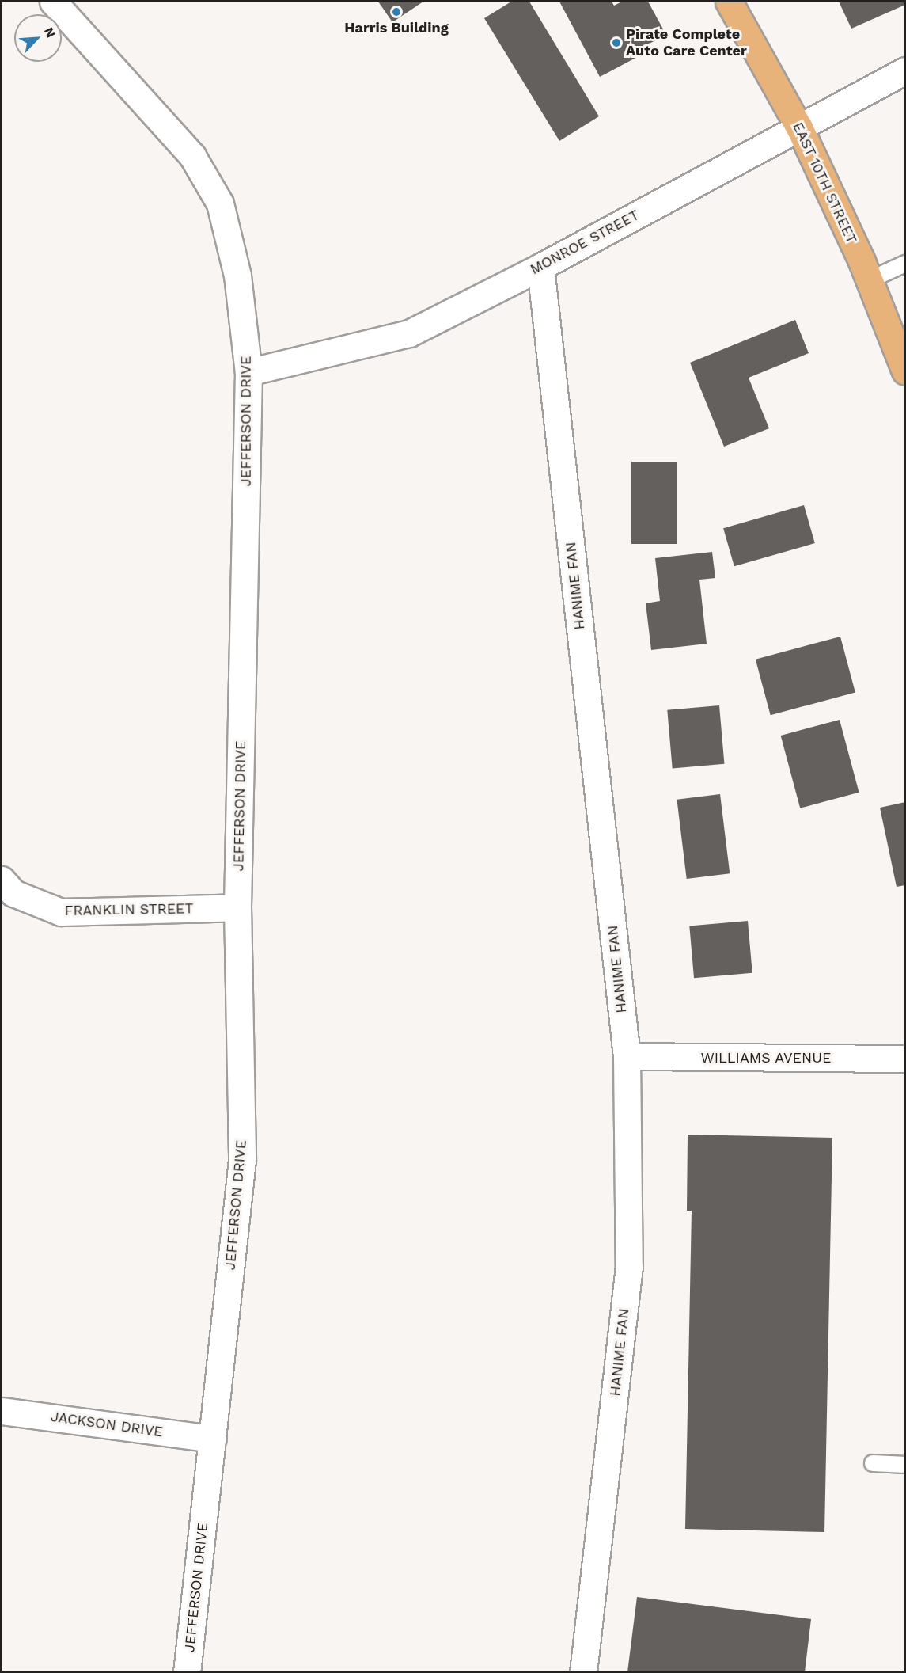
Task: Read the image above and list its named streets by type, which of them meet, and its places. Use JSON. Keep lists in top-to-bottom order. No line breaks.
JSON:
{"streets":{"main road":["EAST 10TH STREET"],"street":["MONROE STREET","JEFFERSON DRIVE","HANIME FAN","FRANKLIN STREET","WILLIAMS AVENUE","JACKSON DRIVE"]},"crossings":[["EAST 10TH STREET","MONROE STREET"],["MONROE STREET","JEFFERSON DRIVE"],["MONROE STREET","HANIME FAN"],["JEFFERSON DRIVE","FRANKLIN STREET"],["JEFFERSON DRIVE","JACKSON DRIVE"],["HANIME FAN","WILLIAMS AVENUE"]],"places":["Harris Building","Pirate Complete Auto Care Center"],"north":"top right"}
